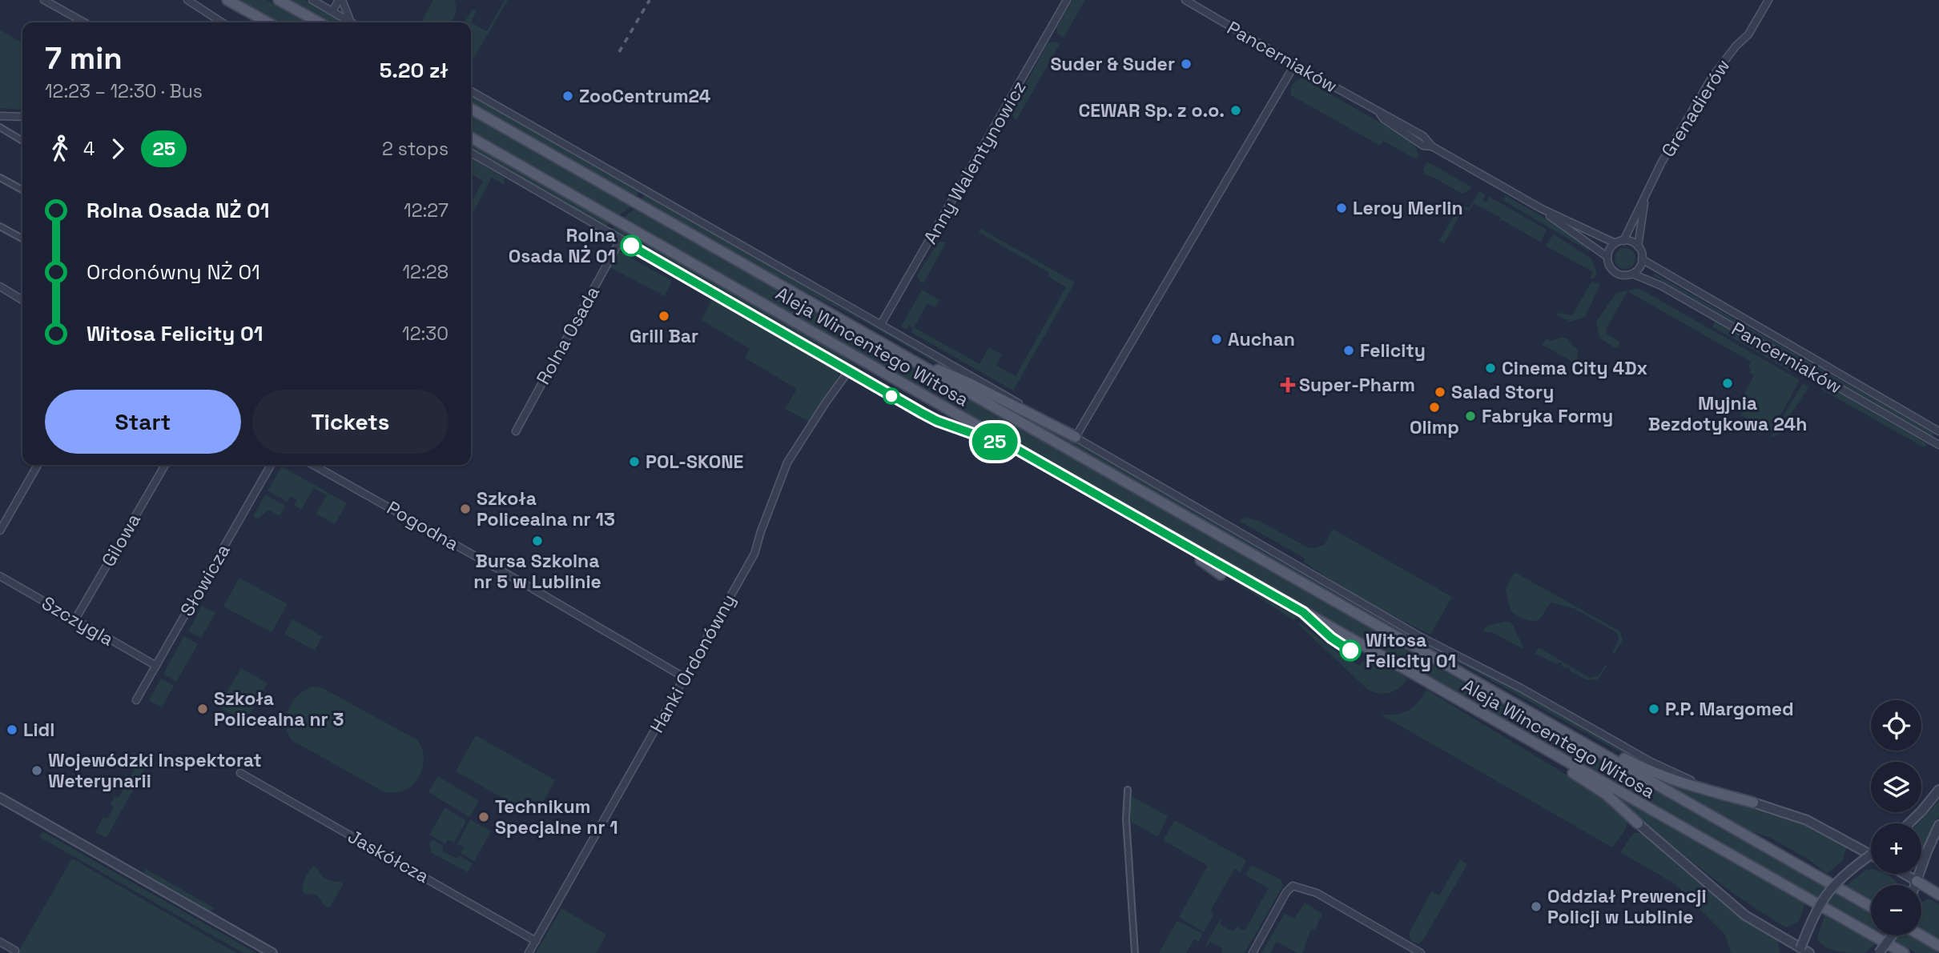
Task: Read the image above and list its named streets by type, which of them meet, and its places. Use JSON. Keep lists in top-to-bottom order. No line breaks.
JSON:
{"streets":{"main road":["Aleja Wincentego Witosa"],"street":["Pancerniaków","Grenadierów","Anny Walentynowicz","Rolna Osada","Pogodna","Gilowa","Słowicza","Szczygla","Hanki Ordonówny","Jaskółcza"]},"crossings":[["Pancerniaków","Grenadierów"],["Anny Walentynowicz","Aleja Wincentego Witosa"],["Rolna Osada","Aleja Wincentego Witosa"],["Aleja Wincentego Witosa","Hanki Ordonówny"],["Pogodna","Hanki Ordonówny"],["Gilowa","Szczygla"],["Słowicza","Szczygla"],["Hanki Ordonówny","Jaskółcza"]],"places":{"other":["Suder & Suder","ZooCentrum24","CEWAR Sp. z o.o.","Leroy Merlin","Rolna Osada NŻ 01","Grill Bar","Auchan","Felicity","Cinema City 4Dx","Myjnia Bezdotykowa 24h","Salad Story","Olimp","Fabryka Formy","POL-SKONE","Szkoła Policealna nr 13","Bursa Szkolna nr 5 w Lublinie","Witosa Felicity 01","Szkoła Policealna nr 3","P.P. Margomed","Lidl","Wojewódzki Inspektorat Weterynarii","Technikum Specjalne nr 1","Oddział Prewencji Policji w Lublinie"],"health":["Super-Pharm"]},"lines":["bus line 25"],"page":{"on_map":"25","heading":["7 min","12:23 – 12:30 · Bus","5.20 zł"],"legs":["4","25","2 stops"],"list":[{"name":"Rolna Osada NŻ 01","value":"12:27"},{"name":"Ordonówny NŻ 01","value":"12:28"},{"name":"Witosa Felicity 01","value":"12:30"}],"buttons":["Start","Tickets"],"map_buttons":["+","−"]}}
